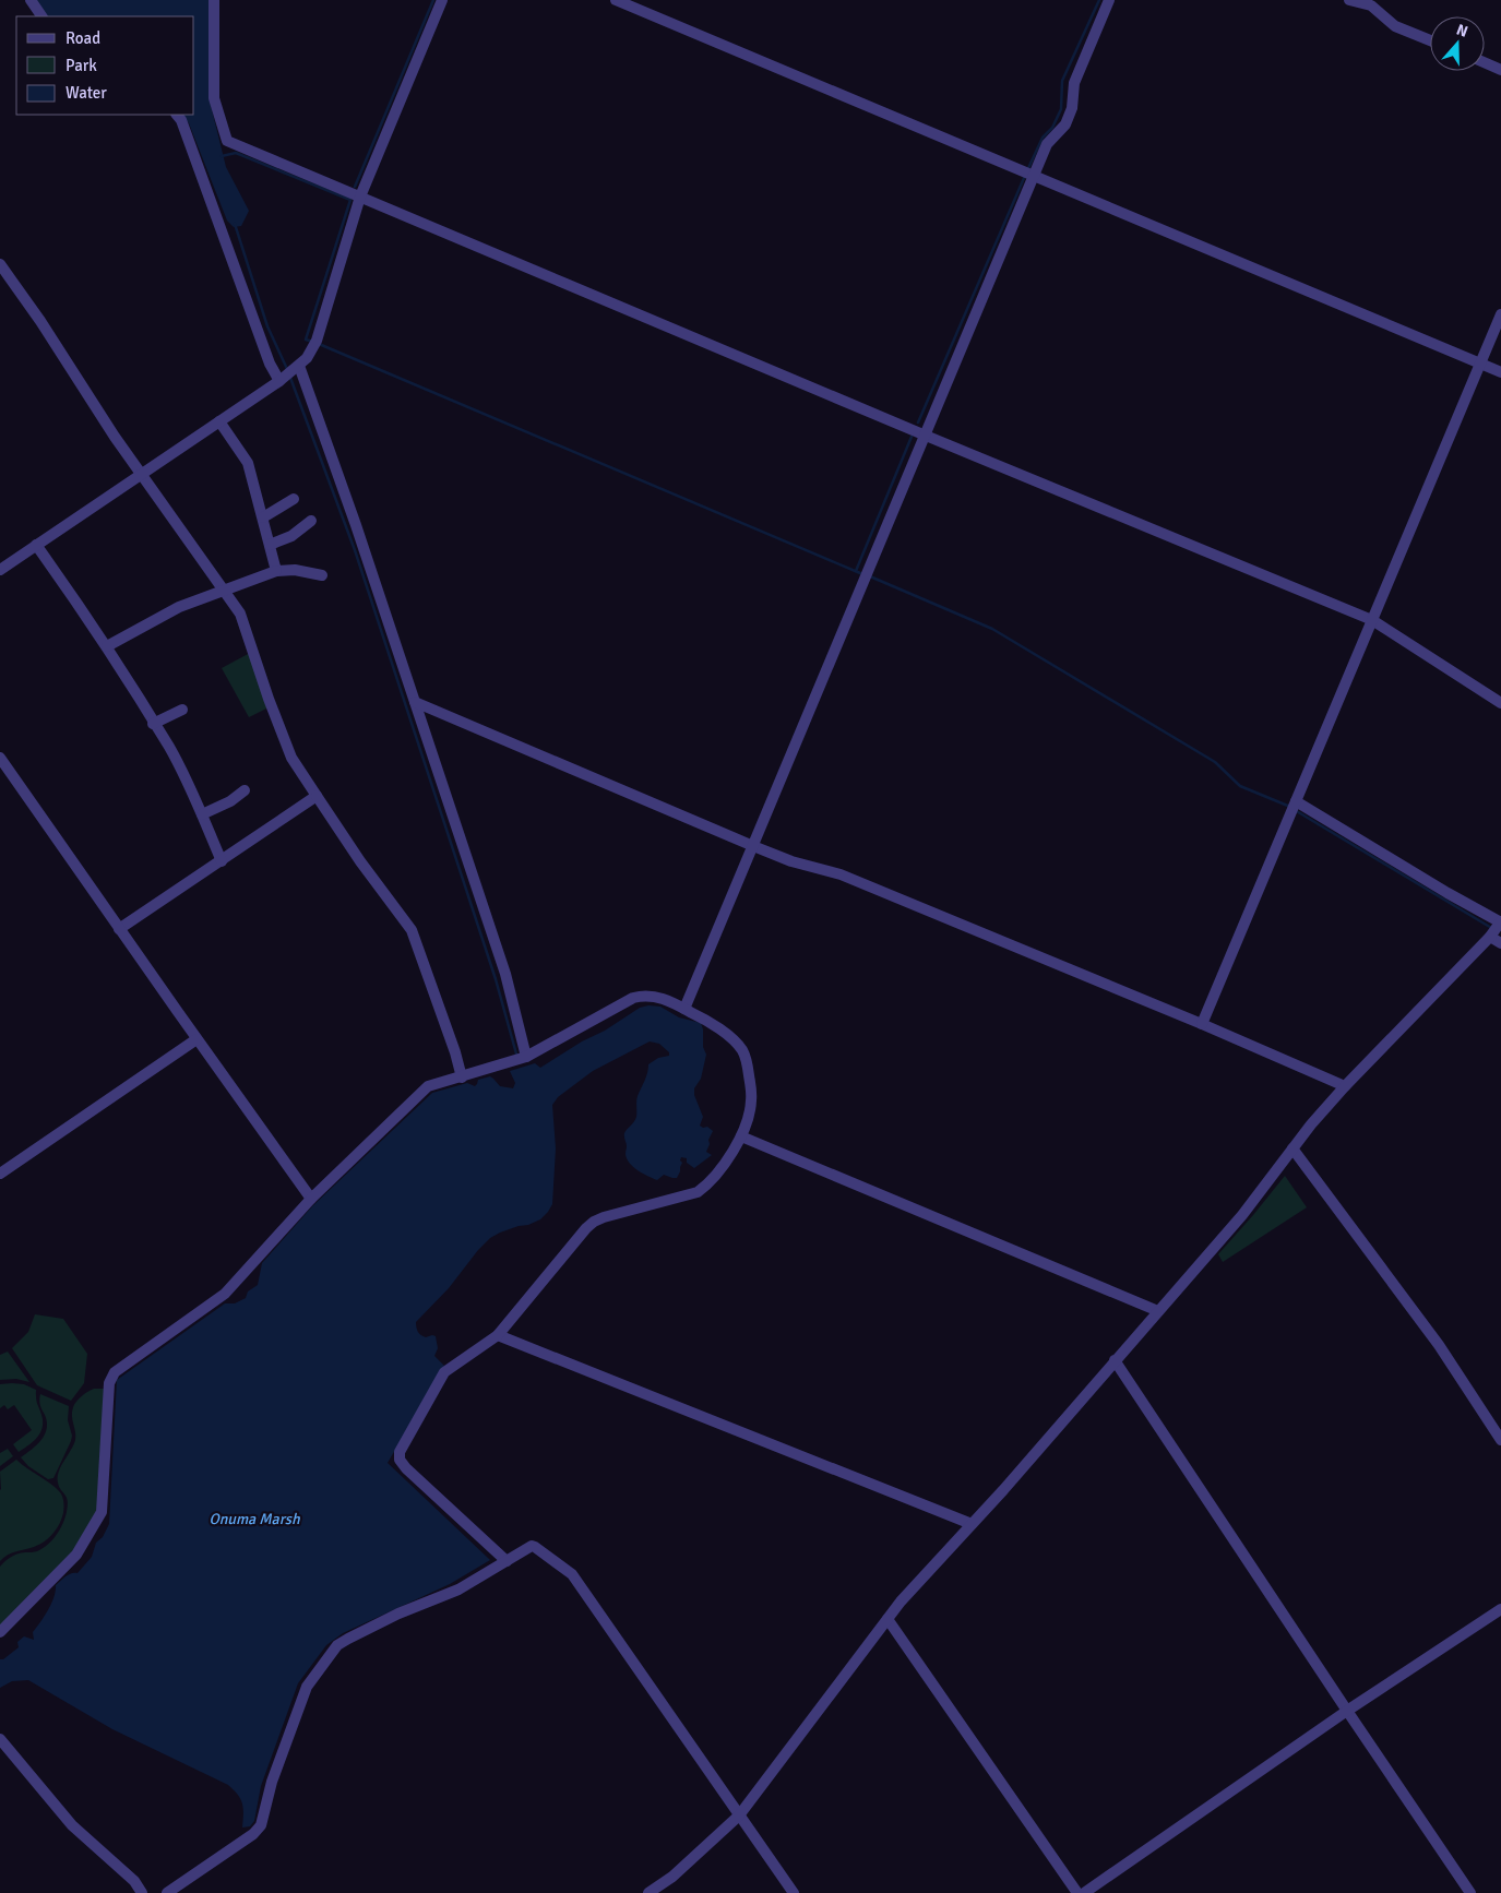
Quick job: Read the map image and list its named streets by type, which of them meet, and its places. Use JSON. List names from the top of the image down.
{
  "water": ["Onuma Marsh"],
  "legend": ["Road", "Park", "Water"],
  "north": "top"
}
